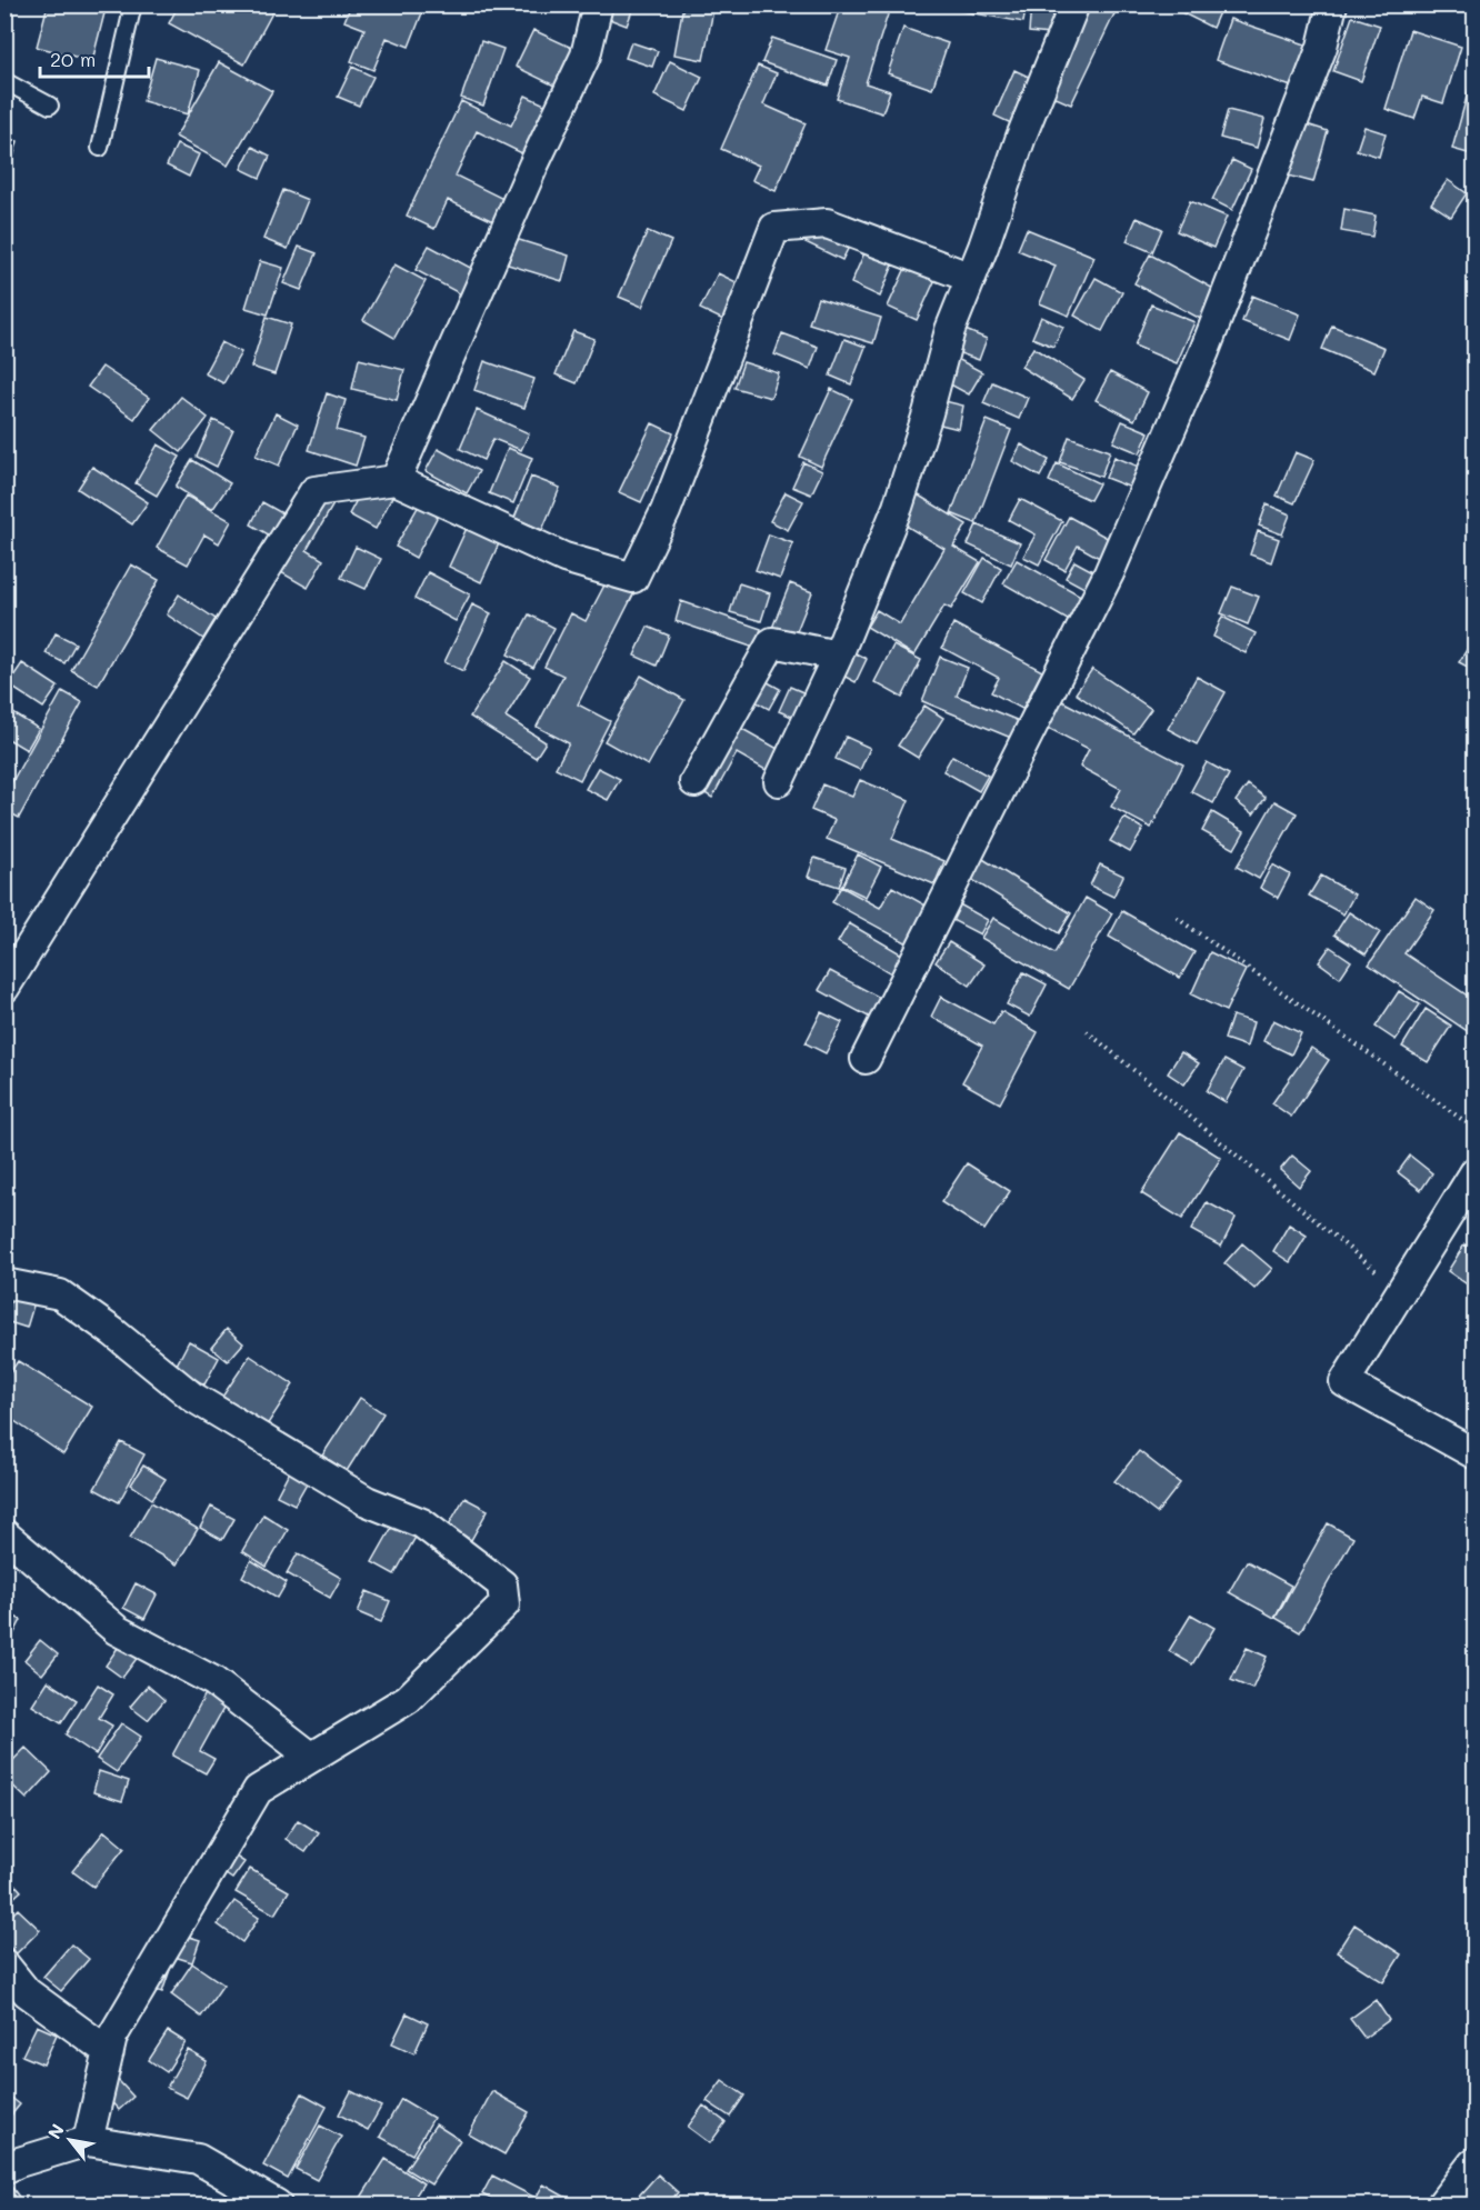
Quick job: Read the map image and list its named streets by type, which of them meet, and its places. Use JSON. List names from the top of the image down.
{
  "scale_bar": "20 m",
  "north": "top left"
}
